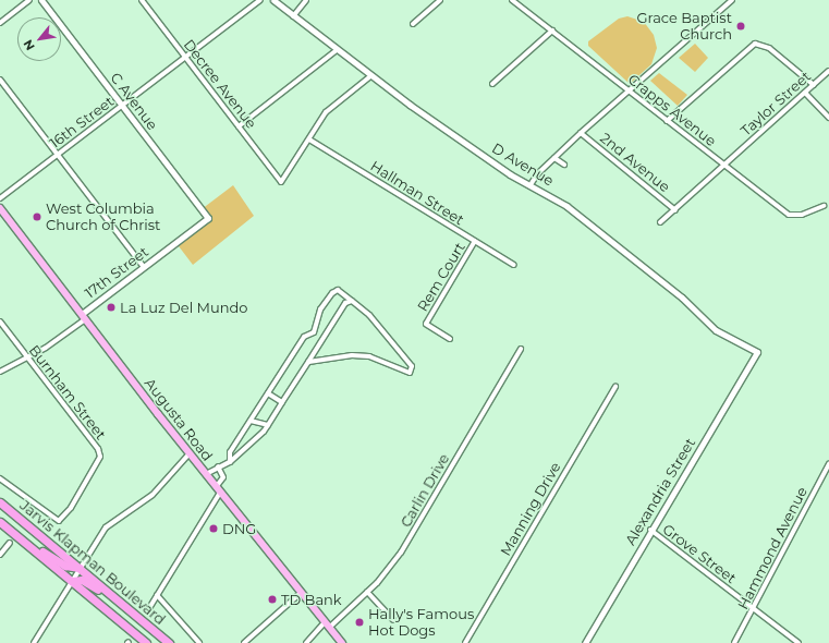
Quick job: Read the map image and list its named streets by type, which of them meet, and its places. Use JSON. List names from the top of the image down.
{
  "streets": {
    "highway": ["Jarvis Klapman Boulevard"],
    "main road": ["Augusta Road"],
    "street": [
      "Decree Avenue",
      "C Avenue",
      "Taylor Street",
      "Crapps Avenue",
      "16th Street",
      "2nd Avenue",
      "D Avenue",
      "Hallman Street",
      "17th Street",
      "Rem Court",
      "Burnham Street",
      "Carlin Drive",
      "Alexandria Street",
      "Manning Drive",
      "Hammond Avenue",
      "Grove Street"
    ]
  },
  "crossings": [
    ["Decree Avenue", "16th Street"],
    ["Decree Avenue", "Hallman Street"],
    ["C Avenue", "16th Street"],
    ["C Avenue", "17th Street"],
    ["Taylor Street", "Crapps Avenue"],
    ["Taylor Street", "2nd Avenue"],
    ["D Avenue", "Alexandria Street"],
    ["Hallman Street", "Rem Court"],
    ["17th Street", "Augusta Road"],
    ["Augusta Road", "Carlin Drive"],
    ["Alexandria Street", "Grove Street"],
    ["Hammond Avenue", "Grove Street"]
  ],
  "places": [
    "Grace Baptist Church",
    "West Columbia Church of Christ",
    "La Luz Del Mundo",
    "DNG",
    "TD Bank",
    "Hally's Famous Hot Dogs"
  ],
  "north": "bottom left"
}
